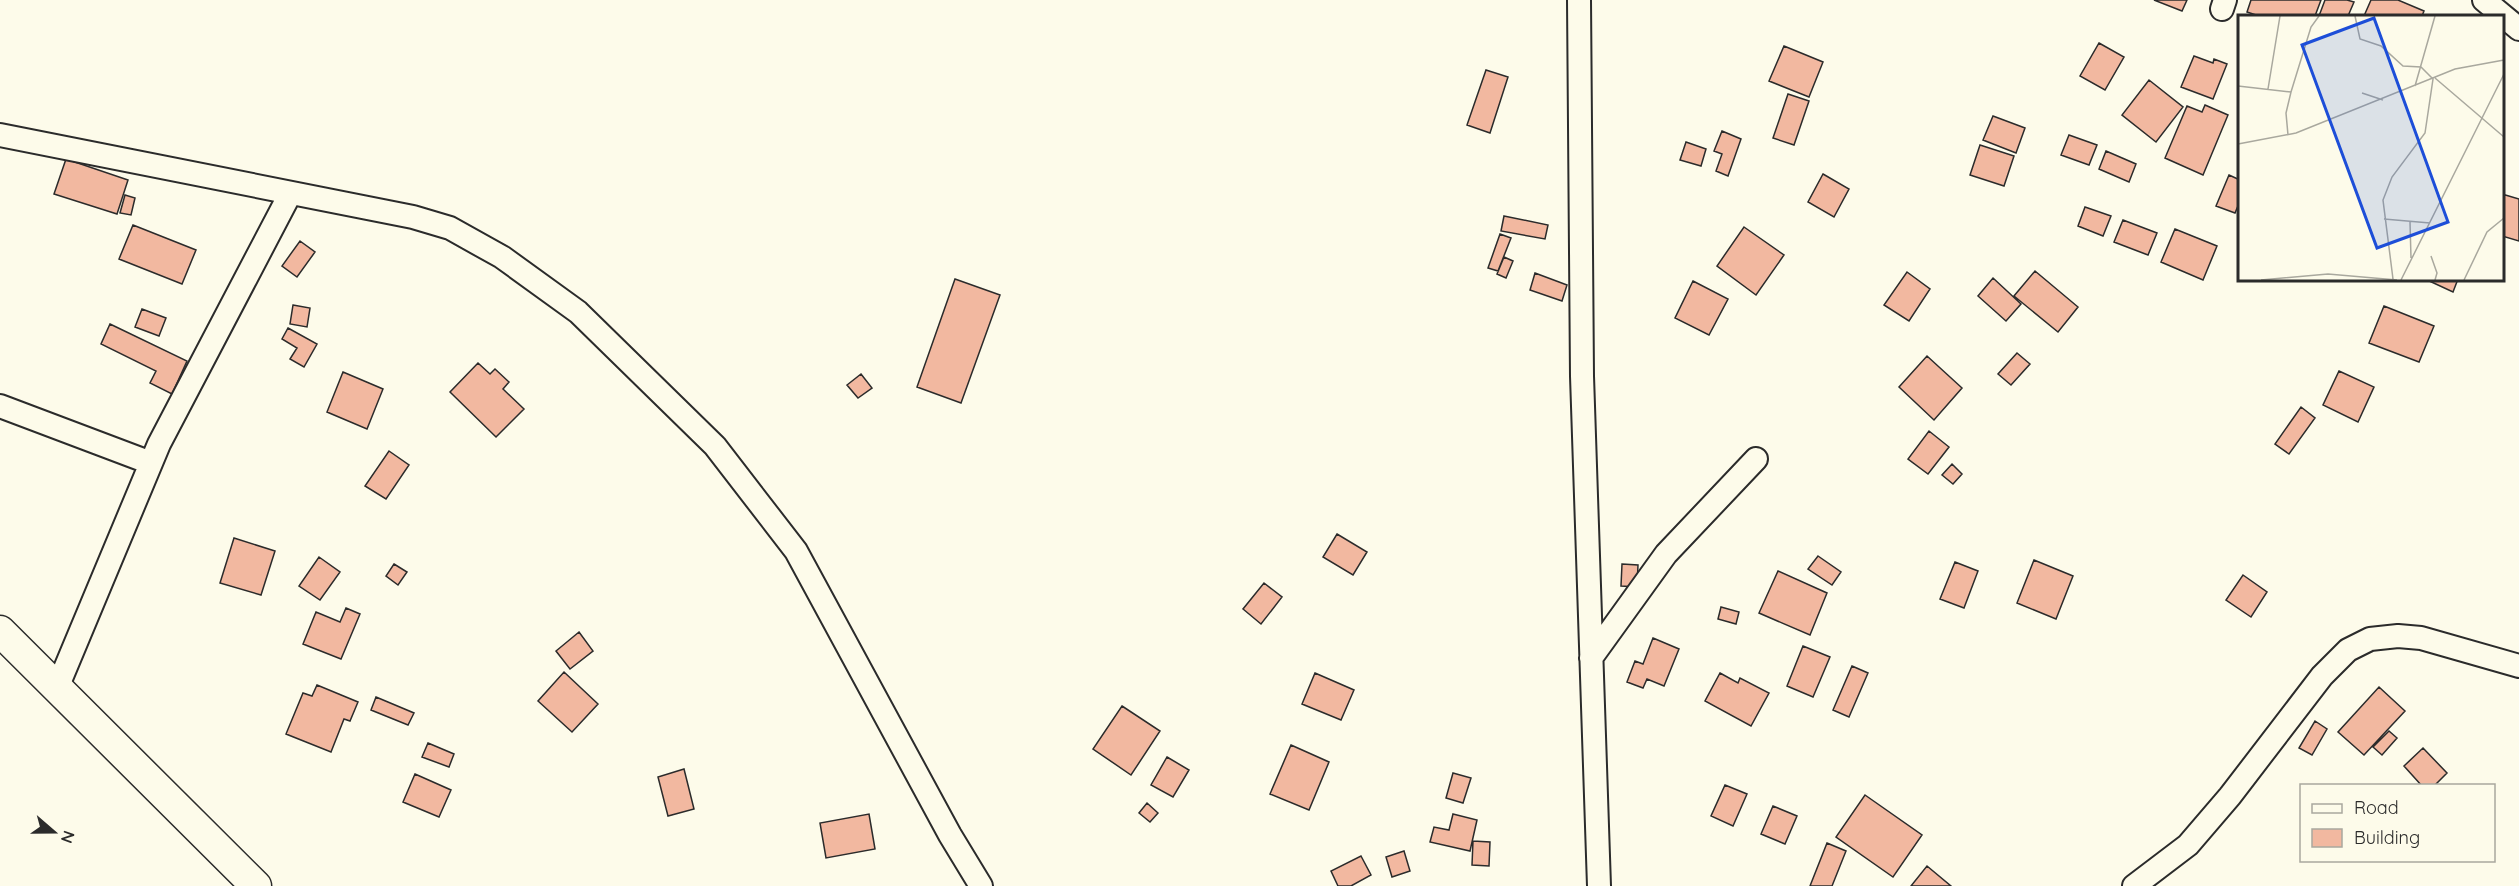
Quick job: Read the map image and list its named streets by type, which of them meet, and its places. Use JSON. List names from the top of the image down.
{
  "legend": ["Road", "Building"],
  "north": "right"
}
